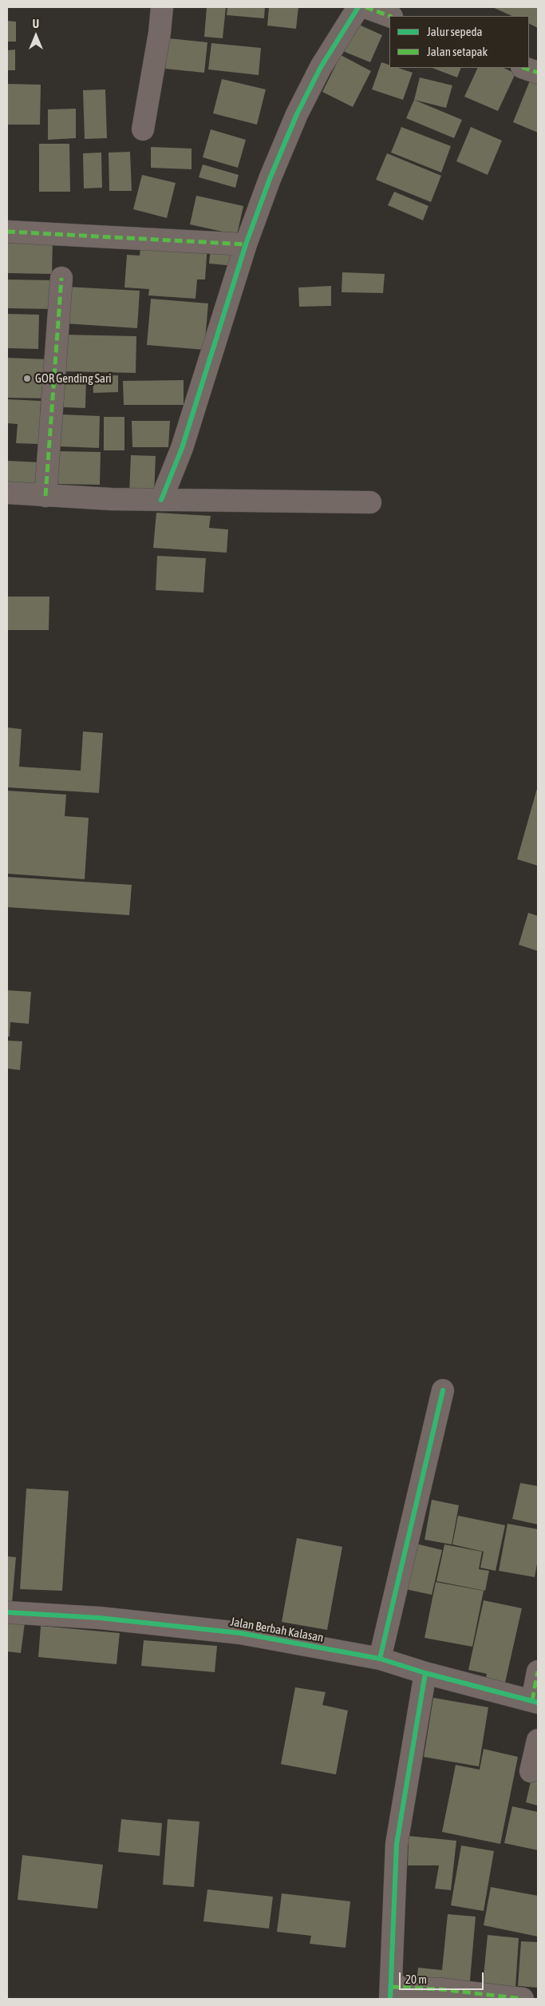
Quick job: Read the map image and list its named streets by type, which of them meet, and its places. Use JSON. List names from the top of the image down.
{
  "streets": {
    "street": ["Jalan Berbah Kalasan"]
  },
  "places": ["GOR Gending Sari"],
  "legend": ["Jalur sepeda", "Jalan setapak"],
  "scale_bar": "20 m",
  "north": "top"
}
